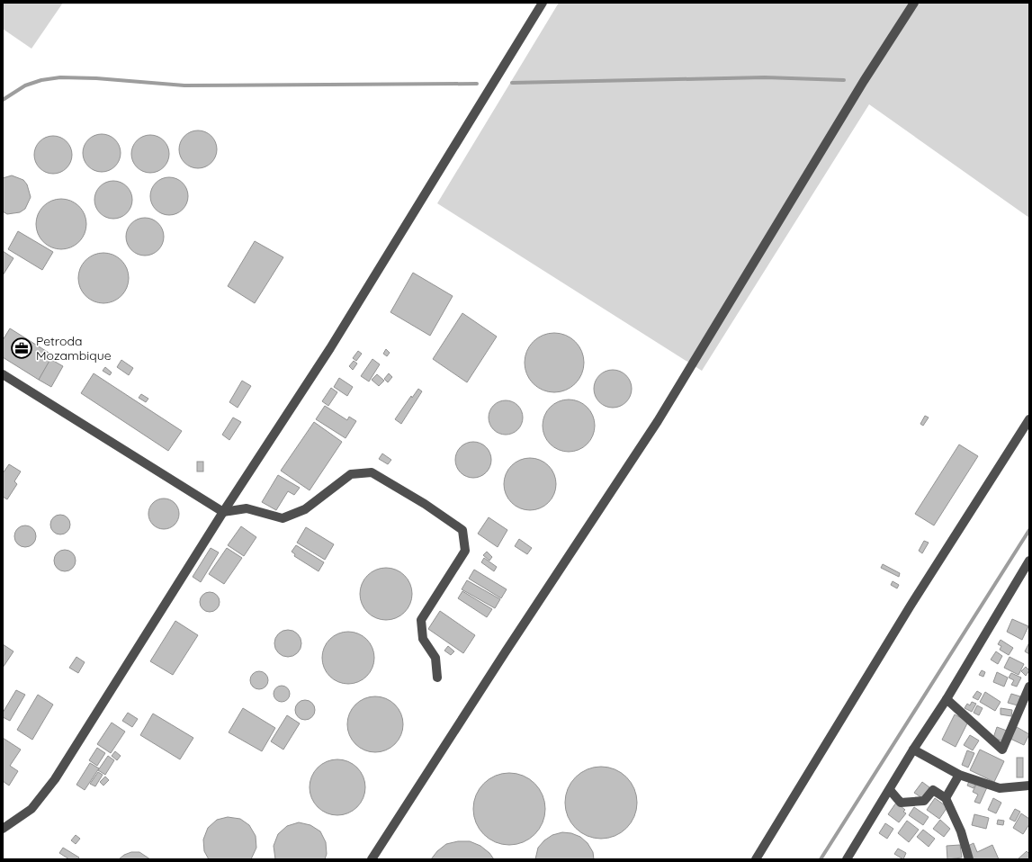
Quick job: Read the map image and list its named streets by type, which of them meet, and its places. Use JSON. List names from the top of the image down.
{
  "places": {
    "office": ["Petroda Mozambique"]
  }
}
